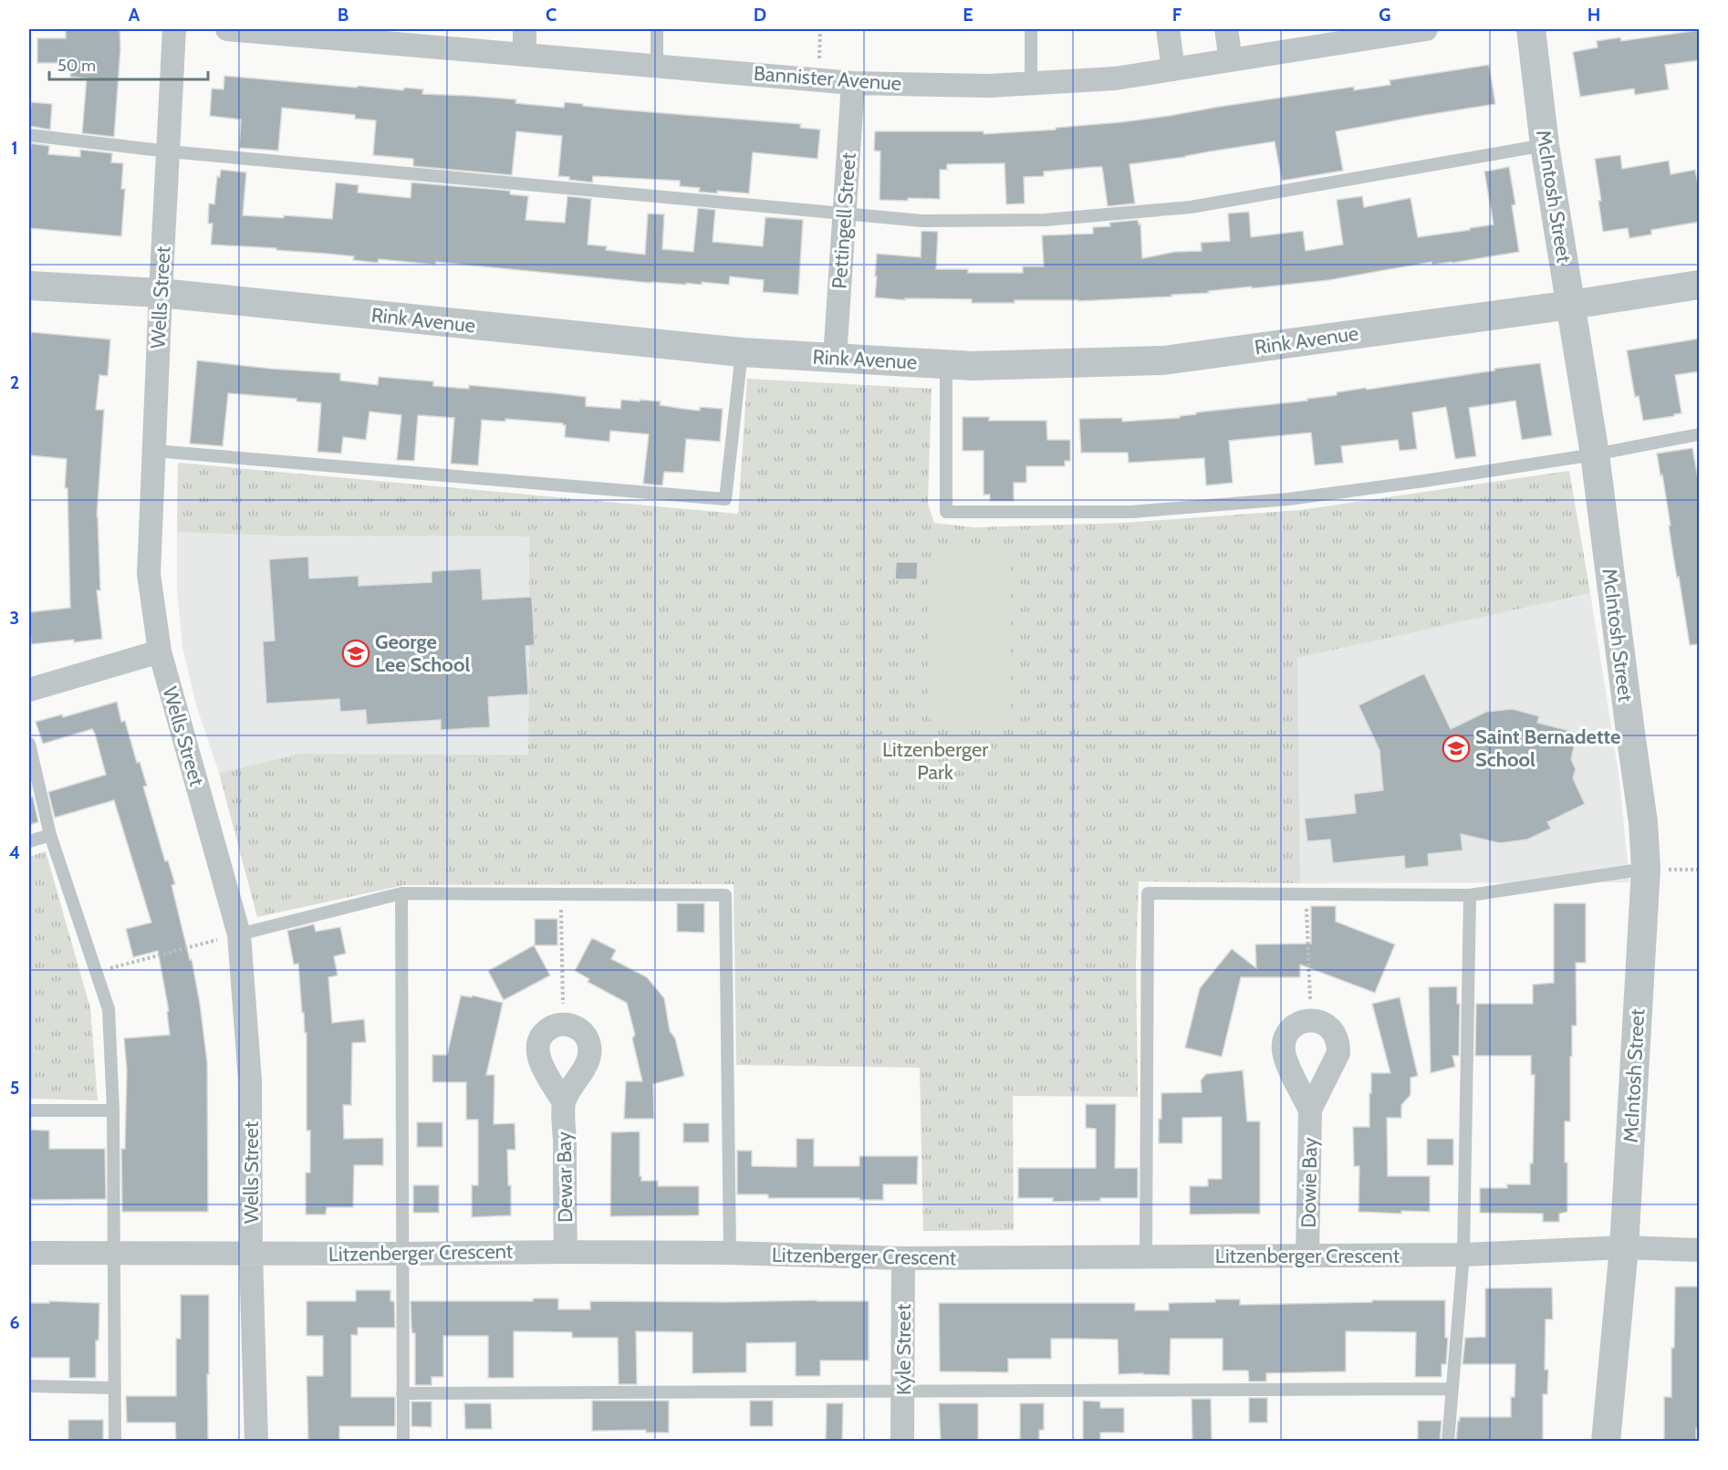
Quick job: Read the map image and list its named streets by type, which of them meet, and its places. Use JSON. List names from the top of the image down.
{
  "streets": {
    "street": [
      "Bannister Avenue",
      "McIntosh Street",
      "Pettingell Street",
      "Wells Street",
      "Rink Avenue",
      "Dewar Bay",
      "Dowie Bay",
      "Litzenberger Crescent",
      "Kyle Street"
    ]
  },
  "crossings": [
    ["Bannister Avenue", "Pettingell Street"],
    ["McIntosh Street", "Rink Avenue"],
    ["McIntosh Street", "Litzenberger Crescent"],
    ["Pettingell Street", "Rink Avenue"],
    ["Wells Street", "Rink Avenue"],
    ["Wells Street", "Litzenberger Crescent"],
    ["Dewar Bay", "Litzenberger Crescent"],
    ["Dowie Bay", "Litzenberger Crescent"],
    ["Litzenberger Crescent", "Kyle Street"]
  ],
  "parks": ["Litzenberger Park"],
  "places": {
    "school or university": ["George Lee School", "Saint Bernadette School"]
  },
  "scale_bar": "50 m",
  "grid": {
    "columns": [
      "A",
      "B",
      "C",
      "D",
      "E",
      "F",
      "G",
      "H"
    ],
    "rows": [
      "1",
      "2",
      "3",
      "4",
      "5",
      "6"
    ]
  }
}
